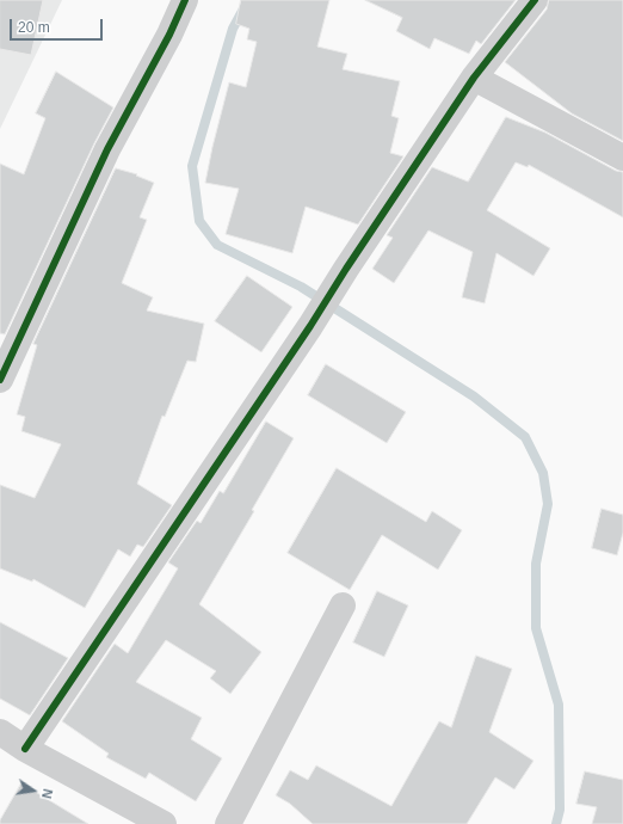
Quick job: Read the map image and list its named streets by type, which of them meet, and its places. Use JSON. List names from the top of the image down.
{
  "scale_bar": "20 m",
  "north": "right"
}
